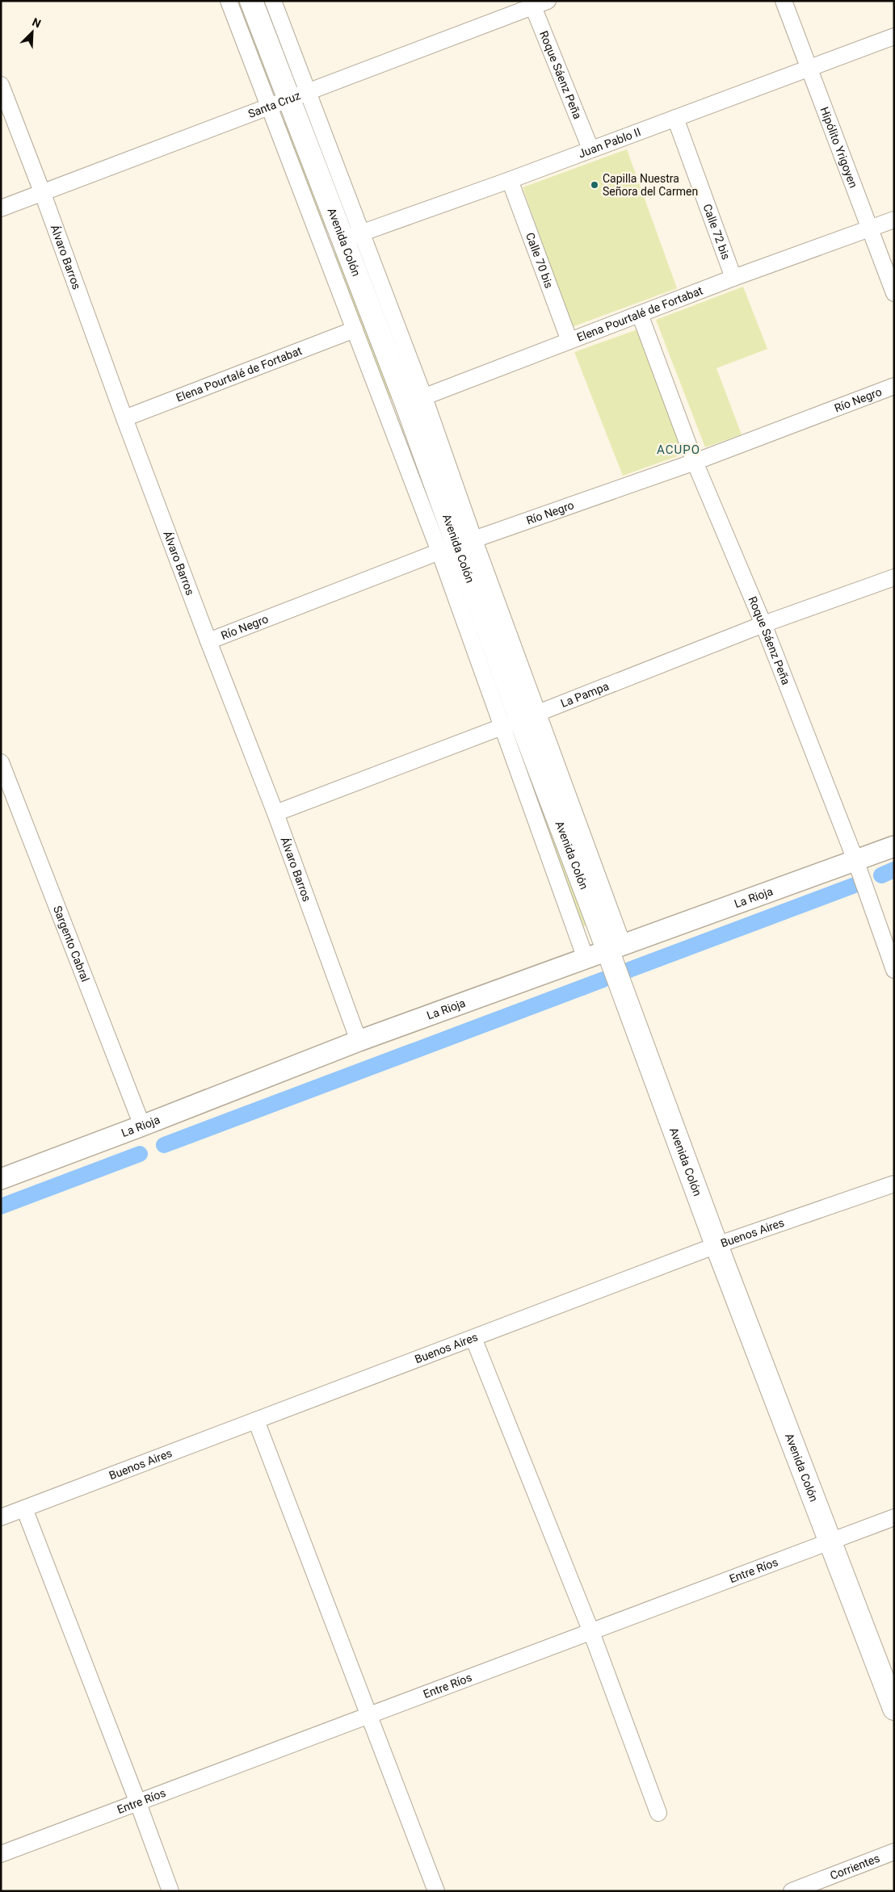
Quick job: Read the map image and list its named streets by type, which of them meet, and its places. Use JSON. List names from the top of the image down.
{
  "streets": {
    "main road": ["Avenida Colón"],
    "street": [
      "Roque Sáenz Peña",
      "Santa Cruz",
      "Juan Pablo II",
      "Hipólito Yrigoyen",
      "Calle 72 bis",
      "Álvaro Barros",
      "Calle 70 bis",
      "Elena Pourtalé de Fortabat",
      "Río Negro",
      "La Pampa",
      "La Rioja",
      "Sargento Cabral",
      "Buenos Aires",
      "Entre Ríos",
      "Corrientes"
    ]
  },
  "crossings": [
    ["Roque Sáenz Peña", "Santa Cruz"],
    ["Roque Sáenz Peña", "Juan Pablo II"],
    ["Roque Sáenz Peña", "Elena Pourtalé de Fortabat"],
    ["Roque Sáenz Peña", "Río Negro"],
    ["Roque Sáenz Peña", "La Pampa"],
    ["Roque Sáenz Peña", "La Rioja"],
    ["Santa Cruz", "Avenida Colón"],
    ["Santa Cruz", "Álvaro Barros"],
    ["Juan Pablo II", "Hipólito Yrigoyen"],
    ["Juan Pablo II", "Calle 72 bis"],
    ["Juan Pablo II", "Avenida Colón"],
    ["Juan Pablo II", "Calle 70 bis"],
    ["Hipólito Yrigoyen", "Elena Pourtalé de Fortabat"],
    ["Calle 72 bis", "Elena Pourtalé de Fortabat"],
    ["Avenida Colón", "Elena Pourtalé de Fortabat"],
    ["Avenida Colón", "Río Negro"],
    ["Avenida Colón", "La Pampa"],
    ["Avenida Colón", "La Rioja"],
    ["Avenida Colón", "Buenos Aires"],
    ["Avenida Colón", "Entre Ríos"],
    ["Álvaro Barros", "Elena Pourtalé de Fortabat"],
    ["Álvaro Barros", "Río Negro"],
    ["Álvaro Barros", "La Pampa"],
    ["Álvaro Barros", "La Rioja"],
    ["Calle 70 bis", "Elena Pourtalé de Fortabat"],
    ["La Rioja", "Sargento Cabral"]
  ],
  "districts": ["ACUPO"],
  "places": ["Capilla Nuestra Señora del Carmen"],
  "north": "top right"
}
